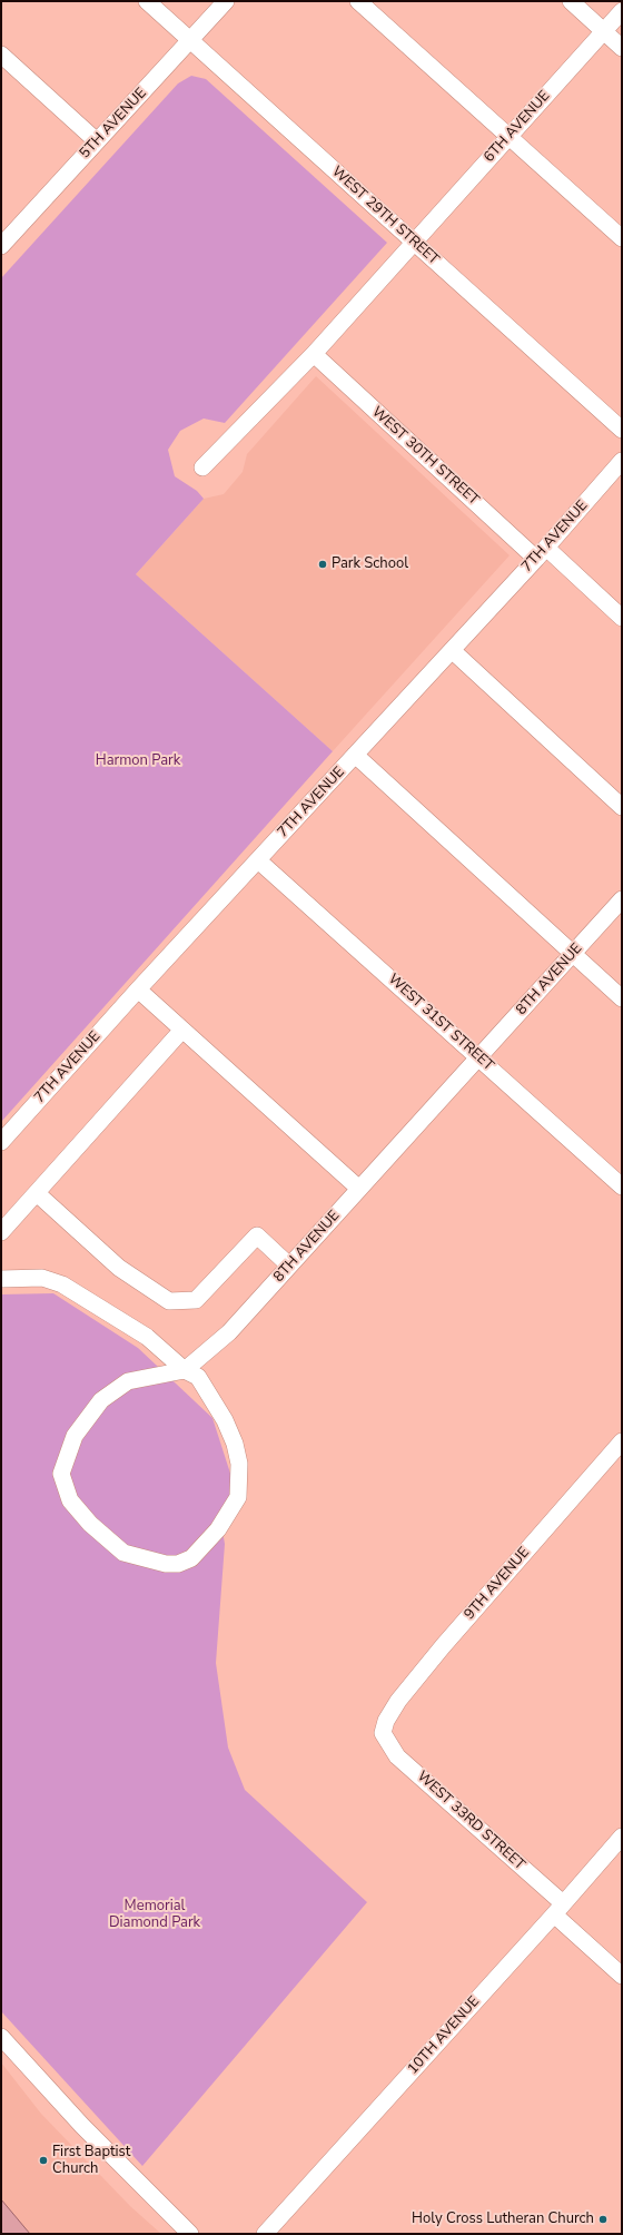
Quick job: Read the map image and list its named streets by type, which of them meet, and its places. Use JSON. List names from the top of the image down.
{
  "streets": {
    "street": [
      "5TH AVENUE",
      "6TH AVENUE",
      "WEST 29TH STREET",
      "WEST 30TH STREET",
      "7TH AVENUE",
      "8TH AVENUE",
      "WEST 31ST STREET",
      "9TH AVENUE",
      "WEST 33RD STREET",
      "10TH AVENUE"
    ]
  },
  "crossings": [
    ["5TH AVENUE", "WEST 29TH STREET"],
    ["6TH AVENUE", "WEST 29TH STREET"],
    ["6TH AVENUE", "WEST 30TH STREET"],
    ["WEST 30TH STREET", "7TH AVENUE"],
    ["7TH AVENUE", "WEST 31ST STREET"],
    ["8TH AVENUE", "WEST 31ST STREET"],
    ["9TH AVENUE", "WEST 33RD STREET"],
    ["WEST 33RD STREET", "10TH AVENUE"]
  ],
  "parks": ["Harmon Park", "Memorial Diamond Park"],
  "places": ["Park School", "First Baptist Church", "Holy Cross Lutheran Church"]
}
